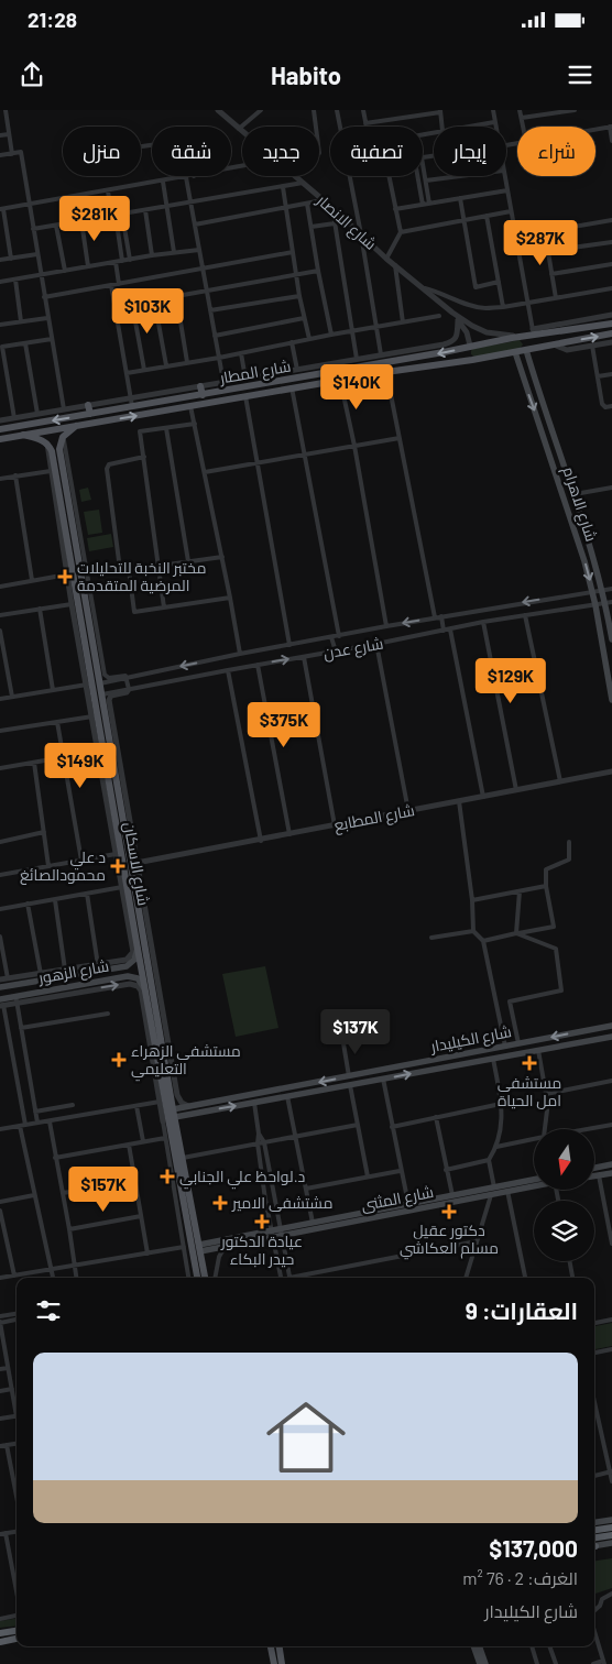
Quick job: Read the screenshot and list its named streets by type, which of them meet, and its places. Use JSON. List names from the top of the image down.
{
  "streets": {
    "main road": [
      "شارع المطار",
      "شارع الاهرام",
      "شارع الاسكان",
      "شارع الزهور",
      "شارع الكيليدار",
      "شارع المثنى"
    ],
    "street": ["شارع الانصار", "شارع عدن", "شارع المطابع"]
  },
  "crossings": [
    ["شارع الانصار", "شارع المطار"],
    ["شارع المطار", "شارع الاهرام"],
    ["شارع المطار", "شارع الاسكان"],
    ["شارع الاهرام", "شارع عدن"],
    ["شارع عدن", "شارع الاسكان"],
    ["شارع الاسكان", "شارع الزهور"],
    ["شارع الاسكان", "شارع الكيليدار"],
    ["شارع الاسكان", "شارع المثنى"]
  ],
  "places": {
    "health": [
      "مختبر النخبة للتحليلات المرضية المتقدمة",
      "د علي محمودالصائغ",
      "مستشفى الزهراء التعليمي",
      "مستشفى امل الحياة",
      "د.لواحظ علي الجنابي",
      "مشتشفى الامير",
      "دكتور عقيل مسلم العكاشي",
      "عيادة الدكتور حيدر البكاء"
    ]
  },
  "north": "bottom",
  "page": {
    "status": "21:28",
    "header": "Habito",
    "chip": [
      "شراء",
      "إيجار",
      "تصفية",
      "جديد",
      "شقة",
      "منزل"
    ],
    "price": [
      "$281K",
      "$287K",
      "$103K",
      "$140K",
      "$129K",
      "$375K",
      "$149K",
      "$137K",
      "$157K"
    ],
    "heading": "العقارات: 9",
    "list": [
      {
        "name": "$137,000",
        "note": "الغرف: 2 · 76 m² · شارع الكيليدار"
      }
    ]
  }
}
